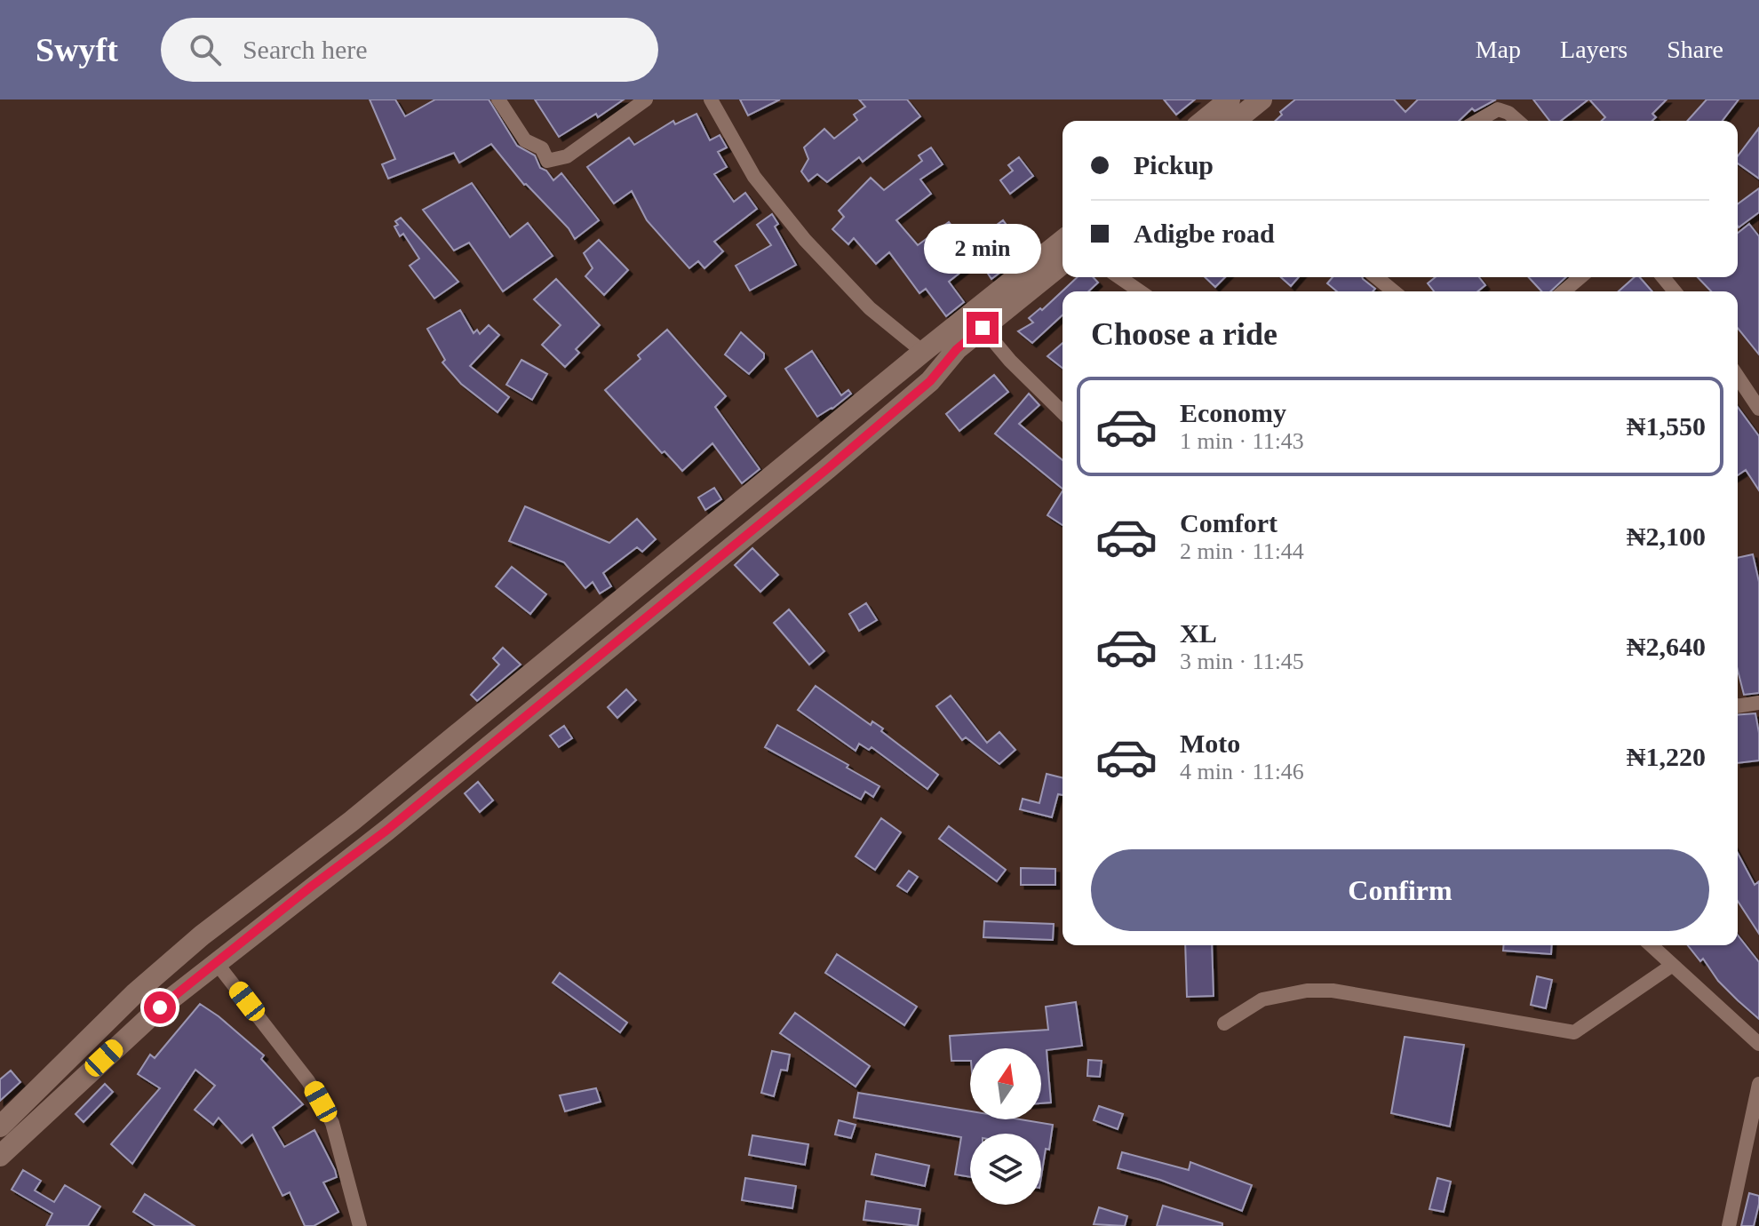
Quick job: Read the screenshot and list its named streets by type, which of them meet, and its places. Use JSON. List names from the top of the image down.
{
  "north": "top",
  "page": {
    "header": "Swyft",
    "search": "Search here",
    "nav": ["Map", "Layers", "Share"],
    "banner": ["Pickup", "Adigbe road"],
    "bubble": "2 min",
    "heading": "Choose a ride",
    "list": [
      {
        "name": "Economy",
        "note": "1 min · 11:43",
        "value": "₦1,550"
      },
      {
        "name": "Comfort",
        "note": "2 min · 11:44",
        "value": "₦2,100"
      },
      {
        "name": "XL",
        "note": "3 min · 11:45",
        "value": "₦2,640"
      },
      {
        "name": "Moto",
        "note": "4 min · 11:46",
        "value": "₦1,220"
      }
    ],
    "buttons": "Confirm"
  }
}
